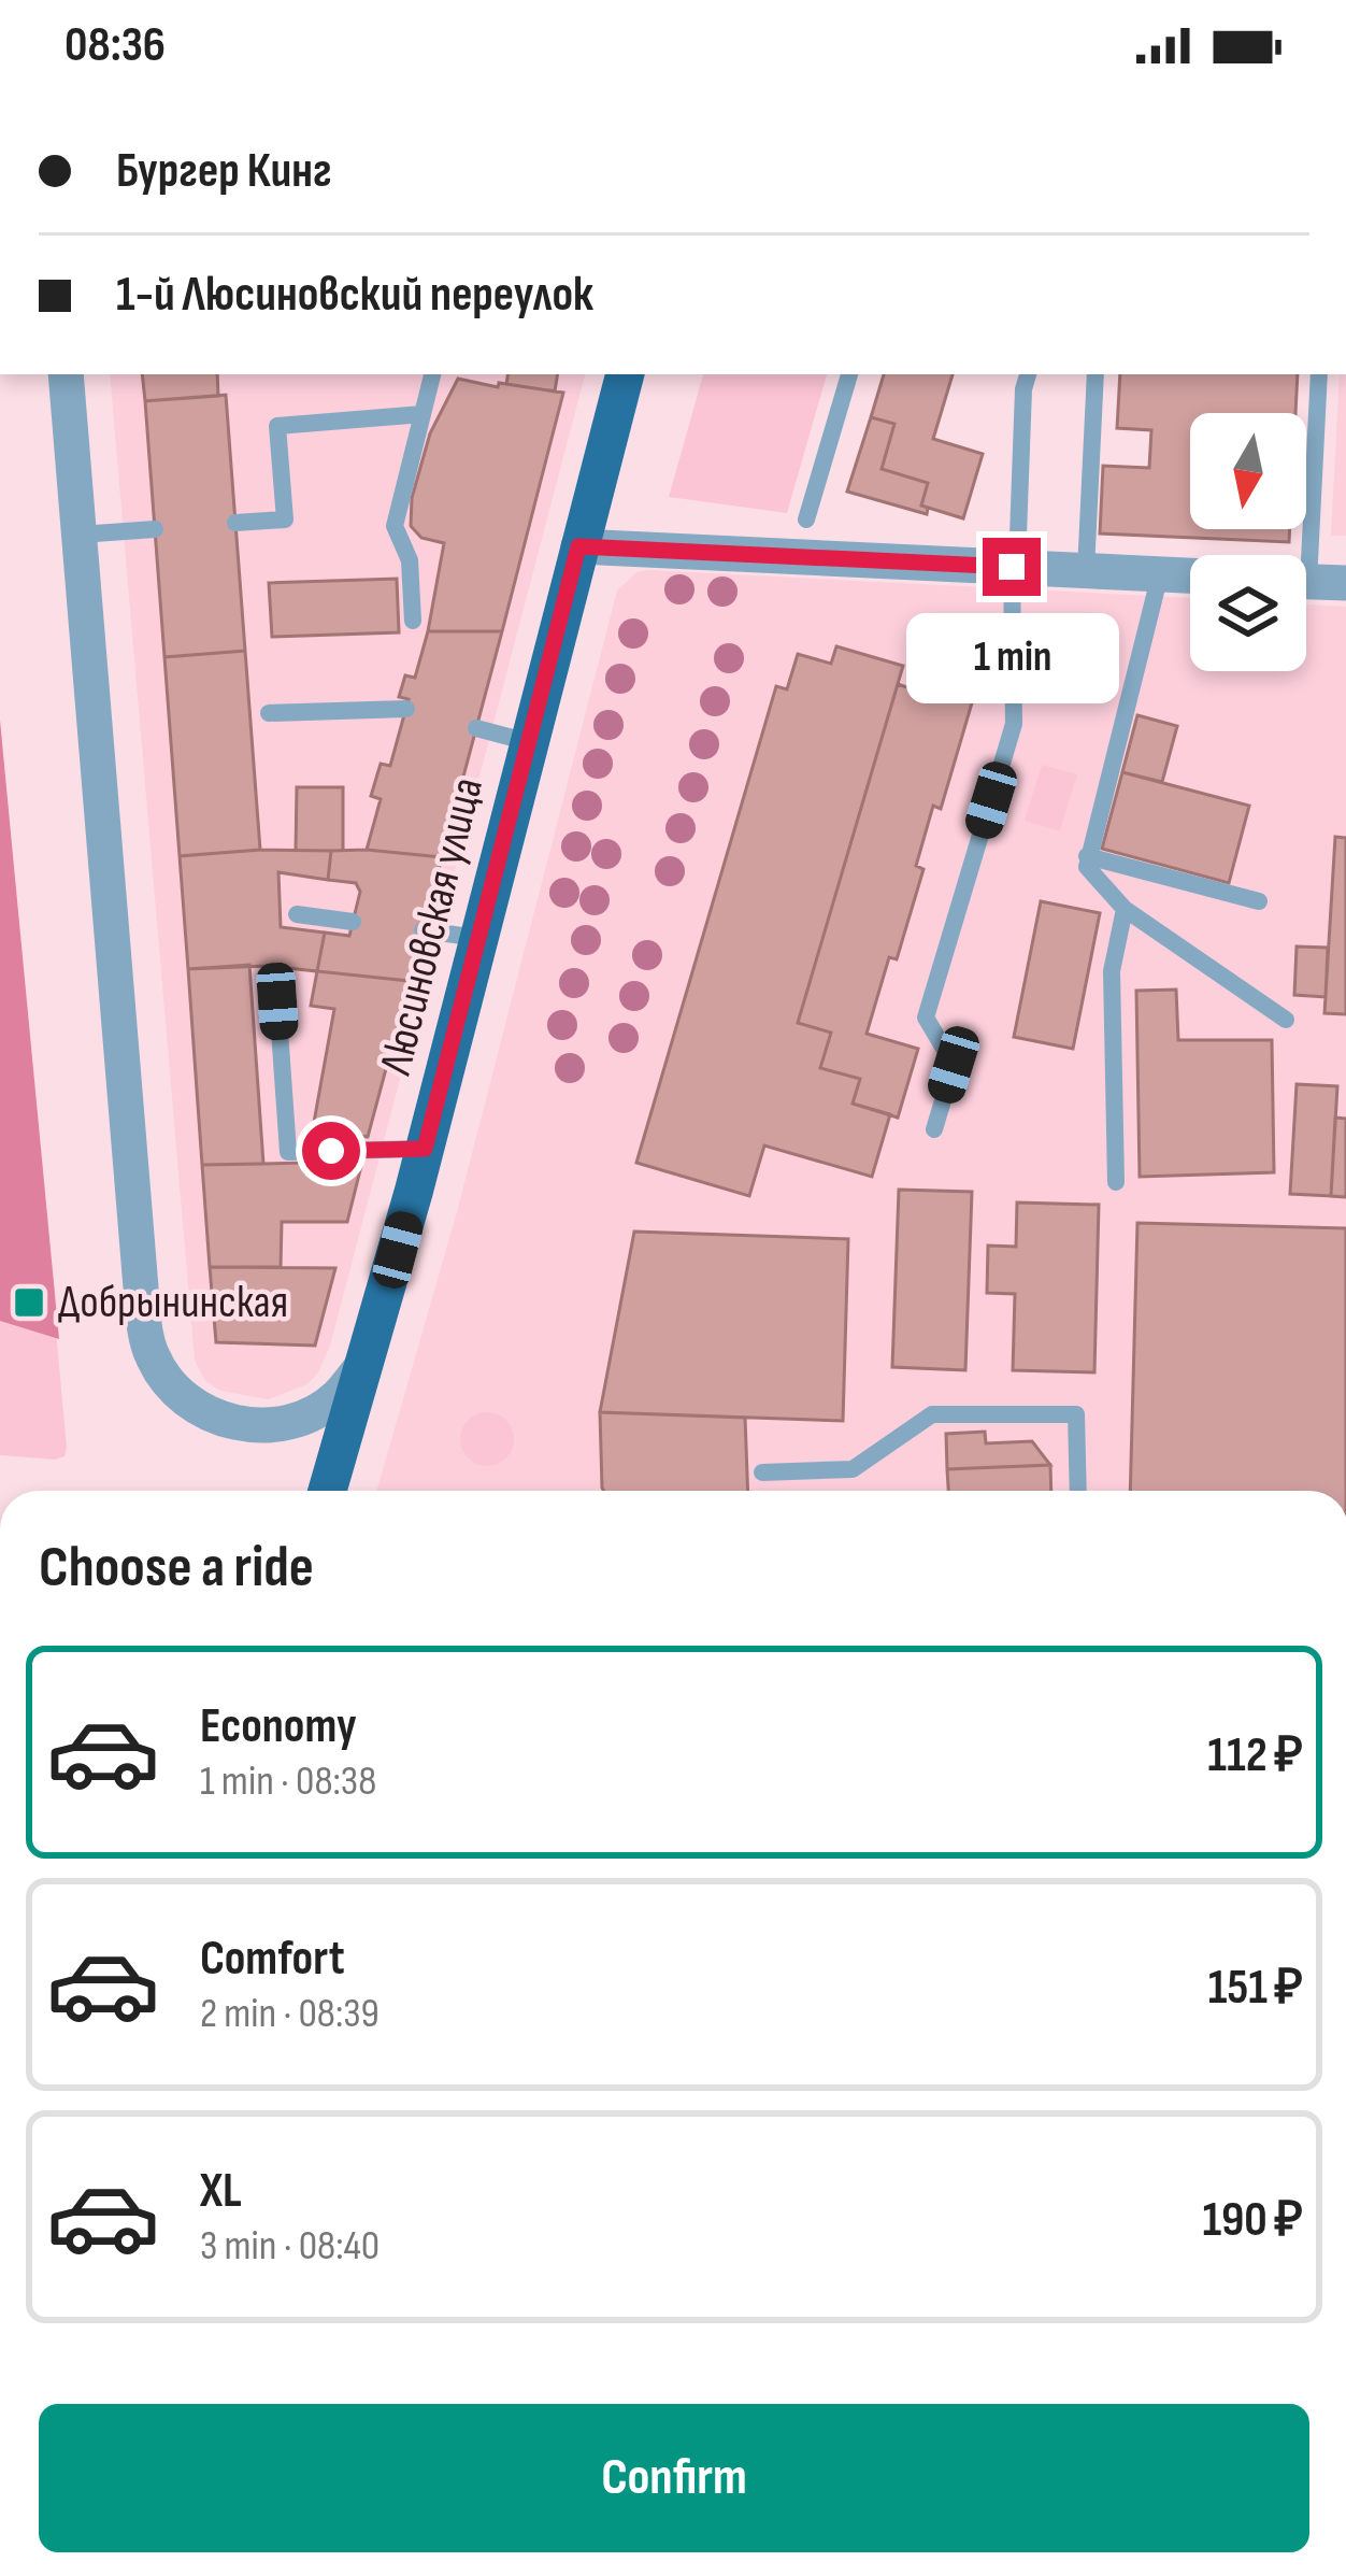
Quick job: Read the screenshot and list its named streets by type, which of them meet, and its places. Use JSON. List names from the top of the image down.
{
  "streets": {
    "main road": ["Люсиновская улица"]
  },
  "places": {
    "transit": ["Добрынинская"]
  },
  "north": "bottom",
  "page": {
    "status": "08:36",
    "banner": ["Бургер Кинг", "1-й Люсиновский переулок"],
    "bubble": "1 min",
    "heading": "Choose a ride",
    "list": [
      {
        "name": "Economy",
        "note": "1 min · 08:38",
        "value": "112 ₽"
      },
      {
        "name": "Comfort",
        "note": "2 min · 08:39",
        "value": "151 ₽"
      },
      {
        "name": "XL",
        "note": "3 min · 08:40",
        "value": "190 ₽"
      }
    ],
    "buttons": "Confirm"
  }
}
